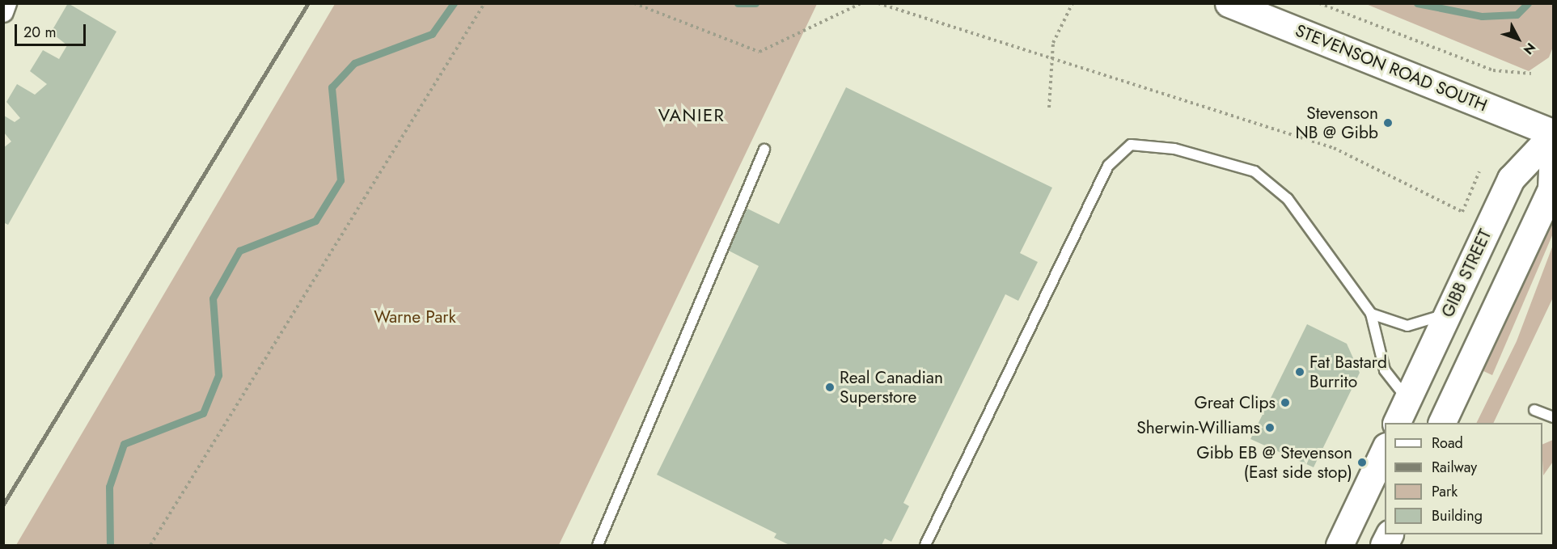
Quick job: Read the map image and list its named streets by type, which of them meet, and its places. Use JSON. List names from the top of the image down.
{
  "streets": {
    "main road": ["STEVENSON ROAD SOUTH", "GIBB STREET"]
  },
  "crossings": [
    ["STEVENSON ROAD SOUTH", "GIBB STREET"]
  ],
  "districts": ["VANIER"],
  "parks": ["Warne Park"],
  "places": [
    "Stevenson NB @ Gibb",
    "Fat Bastard Burrito",
    "Real Canadian Superstore",
    "Great Clips",
    "Sherwin-Williams",
    "Gibb EB @ Stevenson (East side stop)"
  ],
  "legend": [
    "Road",
    "Railway",
    "Park",
    "Building"
  ],
  "scale_bar": "20 m",
  "north": "bottom right"
}
